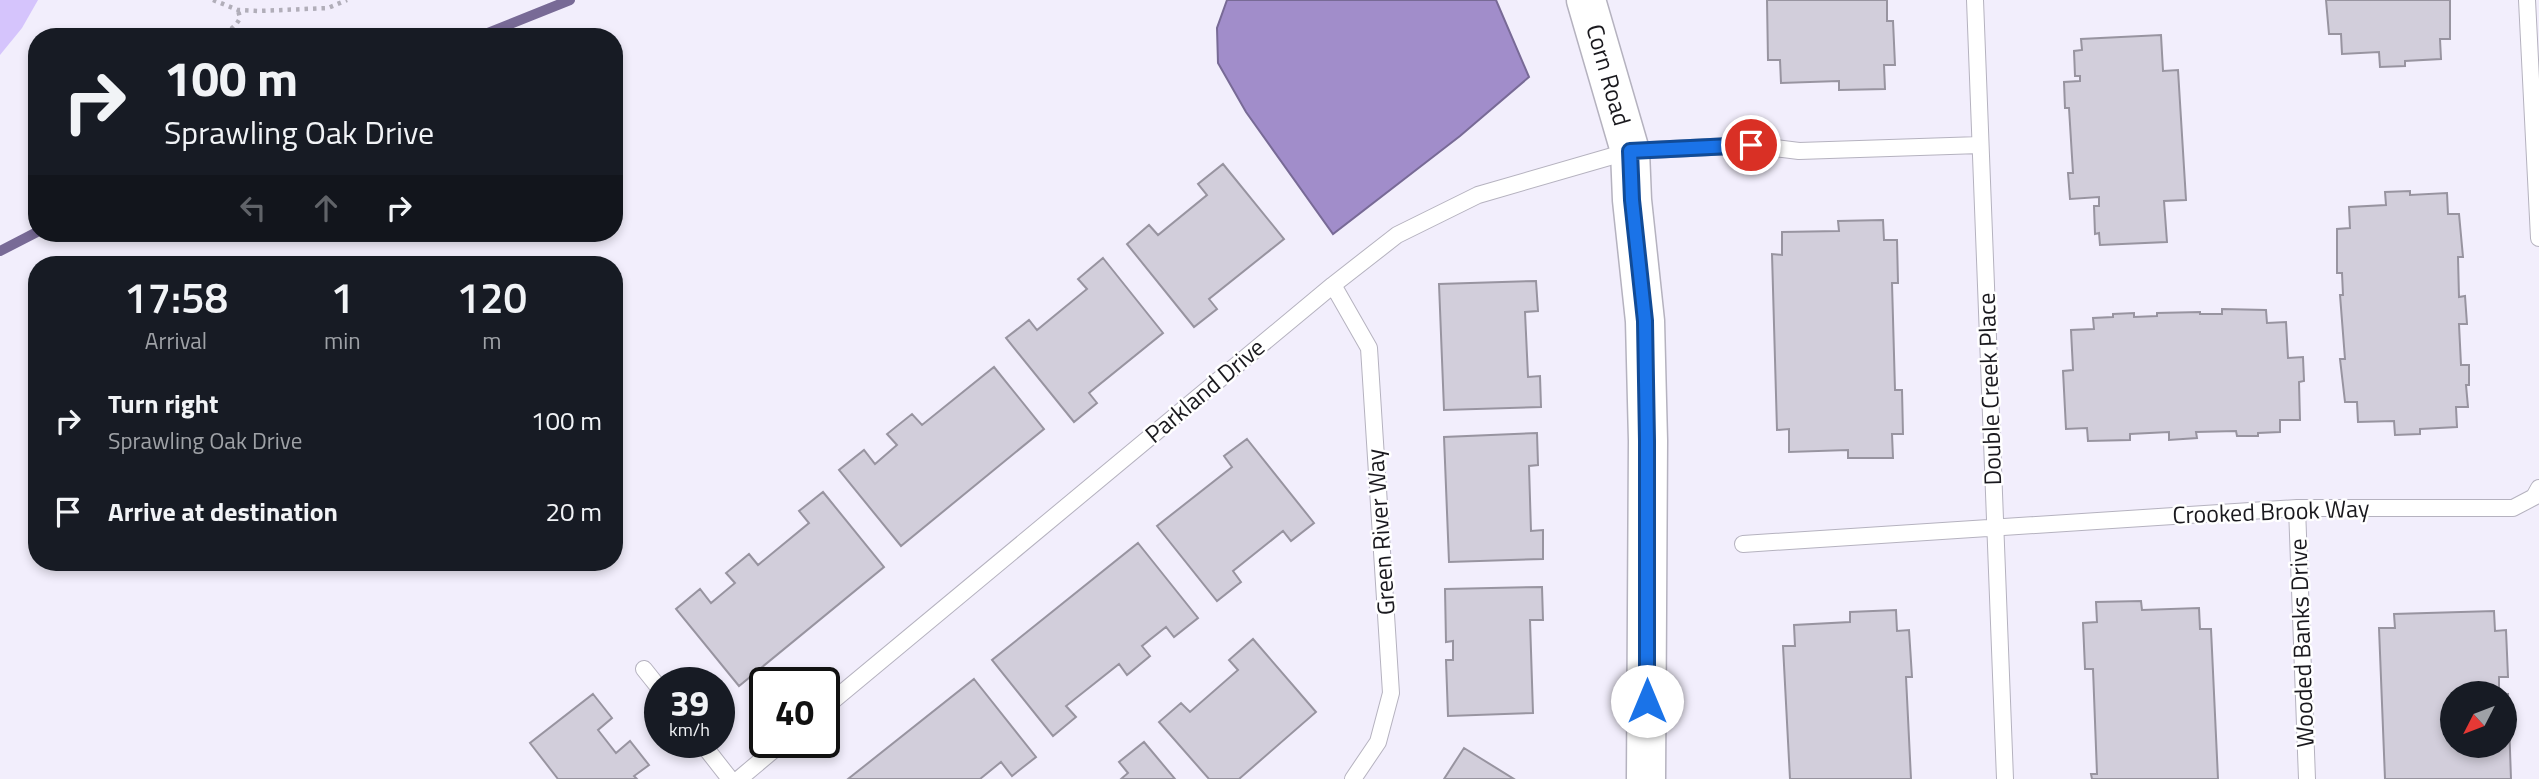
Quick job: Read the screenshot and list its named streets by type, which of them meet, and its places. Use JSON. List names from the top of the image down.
{
  "streets": {
    "street": ["Corn Road"],
    "lane": [
      "Double Creek Place",
      "Parkland Drive",
      "Crooked Brook Way",
      "Green River Way",
      "Wooded Banks Drive"
    ]
  },
  "crossings": [
    ["Corn Road", "Parkland Drive"],
    ["Double Creek Place", "Parkland Drive"],
    ["Double Creek Place", "Crooked Brook Way"],
    ["Parkland Drive", "Green River Way"],
    ["Crooked Brook Way", "Wooded Banks Drive"]
  ],
  "north": "bottom left",
  "page": {
    "turn": ["100 m", "Sprawling Oak Drive"],
    "eta": [
      "17:58",
      "Arrival",
      "1",
      "min",
      "120",
      "m"
    ],
    "list": [
      {
        "name": "Turn right",
        "note": "Sprawling Oak Drive",
        "value": "100 m"
      },
      {
        "name": "Arrive at destination",
        "value": "20 m"
      }
    ],
    "speed": "39 km/h",
    "limit": "40"
  }
}
